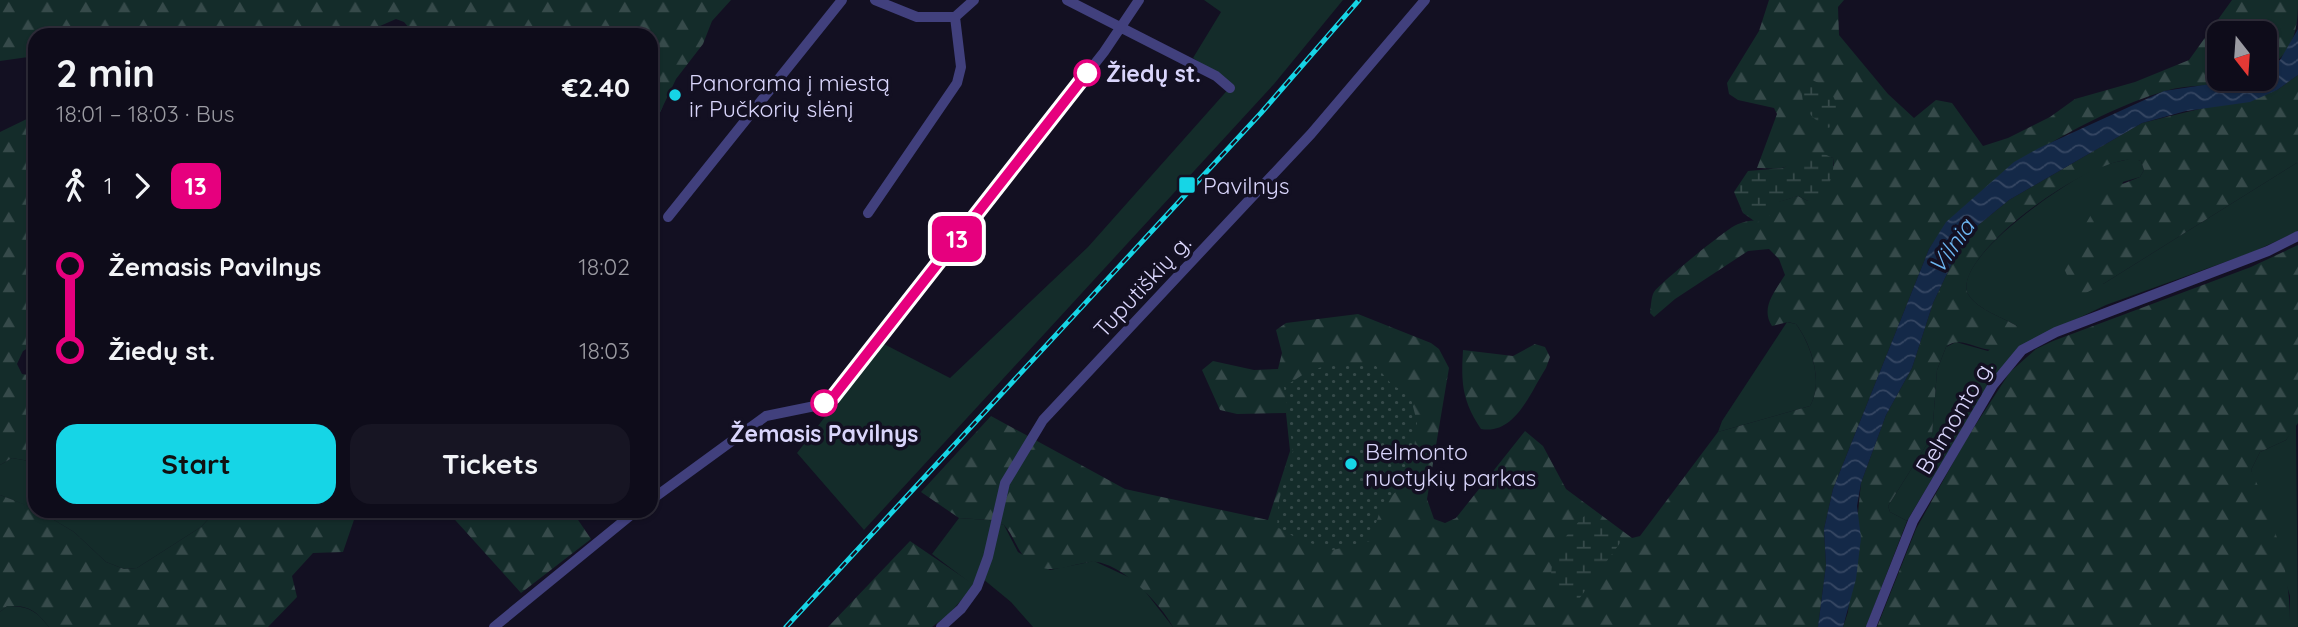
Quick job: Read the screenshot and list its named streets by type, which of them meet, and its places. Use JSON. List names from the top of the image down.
{
  "streets": {
    "street": ["Tuputiškių g.", "Belmonto g."]
  },
  "water": ["Vilnia"],
  "places": {
    "other": [
      "Žiedų st.",
      "Panorama į miestą ir Pučkorių slėnį",
      "Žemasis Pavilnys",
      "Belmonto nuotykių parkas"
    ],
    "transit": ["Pavilnys"]
  },
  "lines": ["bus line 13"],
  "north": "bottom",
  "page": {
    "on_map": "13",
    "heading": ["2 min", "18:01 – 18:03 · Bus", "€2.40"],
    "legs": ["1", "13"],
    "list": [
      {
        "name": "Žemasis Pavilnys",
        "value": "18:02"
      },
      {
        "name": "Žiedų st.",
        "value": "18:03"
      }
    ],
    "buttons": ["Start", "Tickets"]
  }
}
